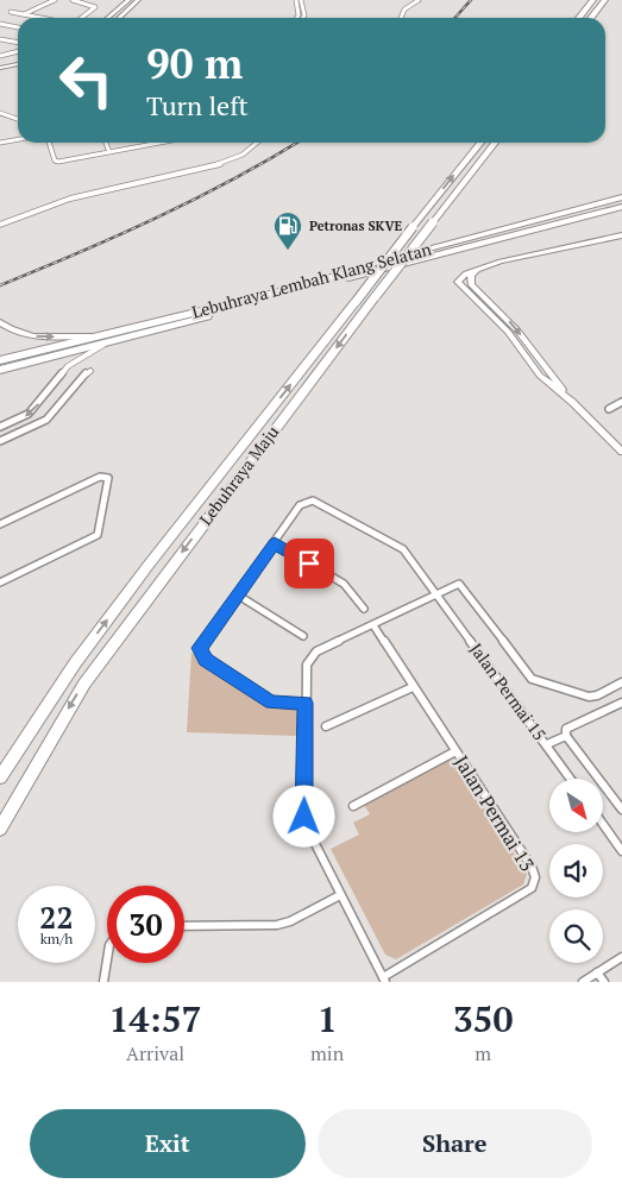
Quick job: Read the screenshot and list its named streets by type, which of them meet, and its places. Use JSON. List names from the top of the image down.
{
  "streets": {
    "highway": ["Lebuhraya Lembah Klang Selatan", "Lebuhraya Maju"],
    "street": ["Jalan Permai 15", "Jalan Permai 13"]
  },
  "places": {
    "fuel station": ["Petronas SKVE"]
  },
  "north": "bottom right",
  "page": {
    "turn": ["90 m", "Turn left"],
    "speed": "22 km/h",
    "limit": "30",
    "eta": [
      "14:57",
      "Arrival",
      "1",
      "min",
      "350",
      "m"
    ],
    "buttons": ["Exit", "Share"]
  }
}
